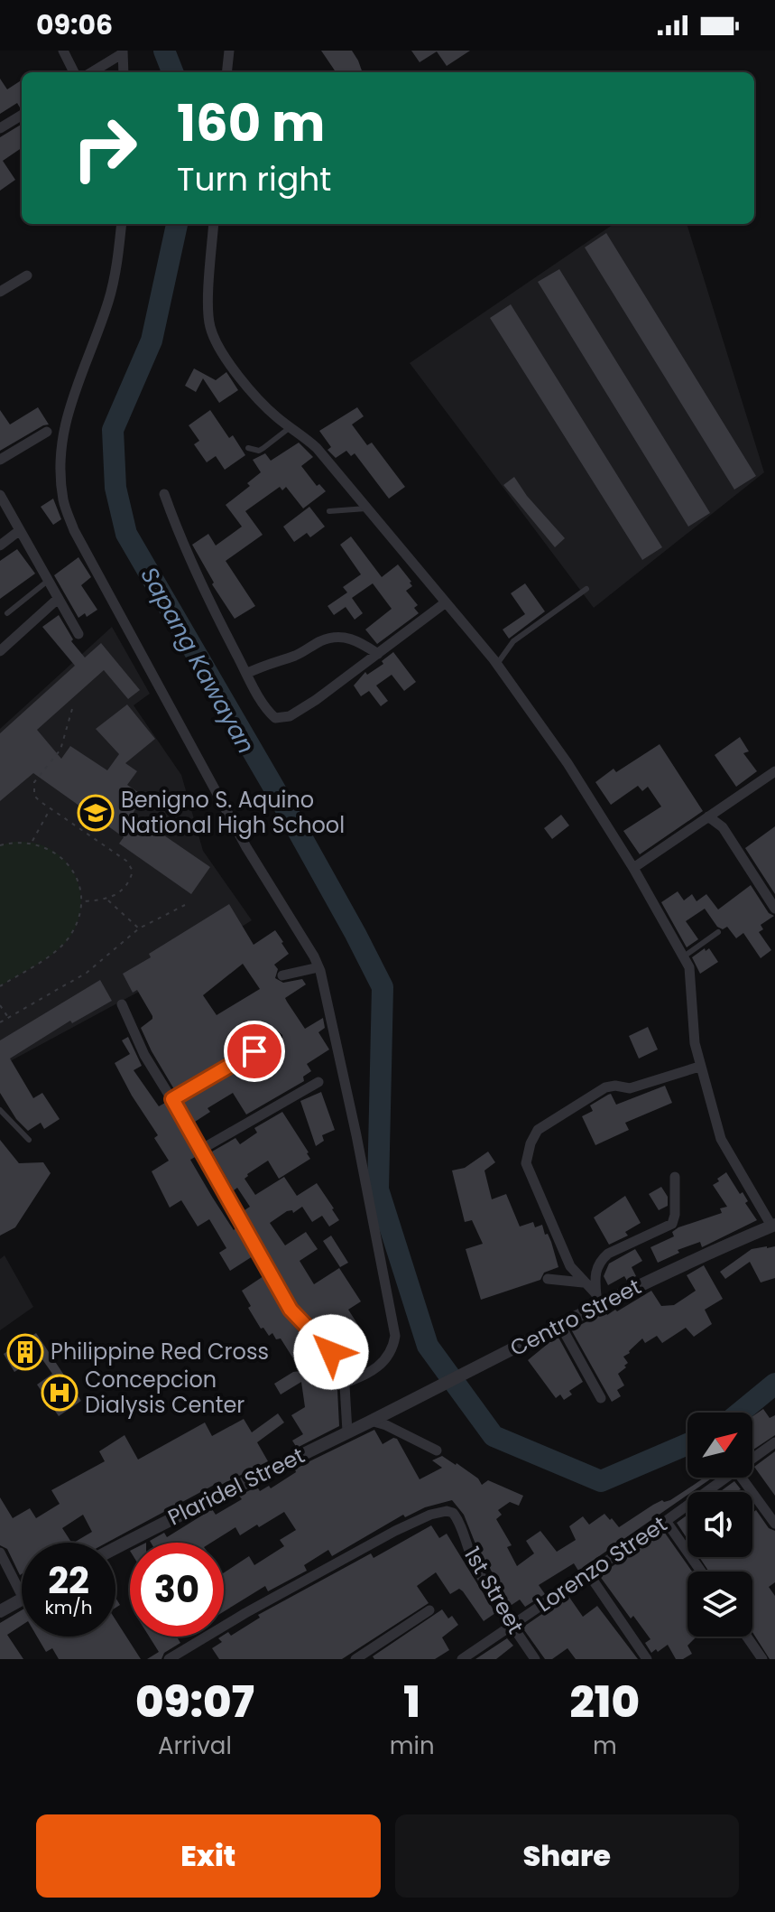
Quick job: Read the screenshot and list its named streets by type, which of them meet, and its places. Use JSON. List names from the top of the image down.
{
  "streets": {
    "street": [
      "Centro Street",
      "Plaridel Street",
      "Lorenzo Street",
      "1st Street"
    ]
  },
  "crossings": [
    ["Centro Street", "Plaridel Street"],
    ["Lorenzo Street", "1st Street"]
  ],
  "water": ["Sapang Kawayan"],
  "places": {
    "school or university": ["Benigno S. Aquino National High School"],
    "building": ["Philippine Red Cross"],
    "hospital": ["Concepcion Dialysis Center"]
  },
  "north": "top right",
  "page": {
    "status": "09:06",
    "turn": ["160 m", "Turn right"],
    "speed": "22 km/h",
    "limit": "30",
    "eta": [
      "09:07",
      "Arrival",
      "1",
      "min",
      "210",
      "m"
    ],
    "buttons": ["Exit", "Share"]
  }
}
